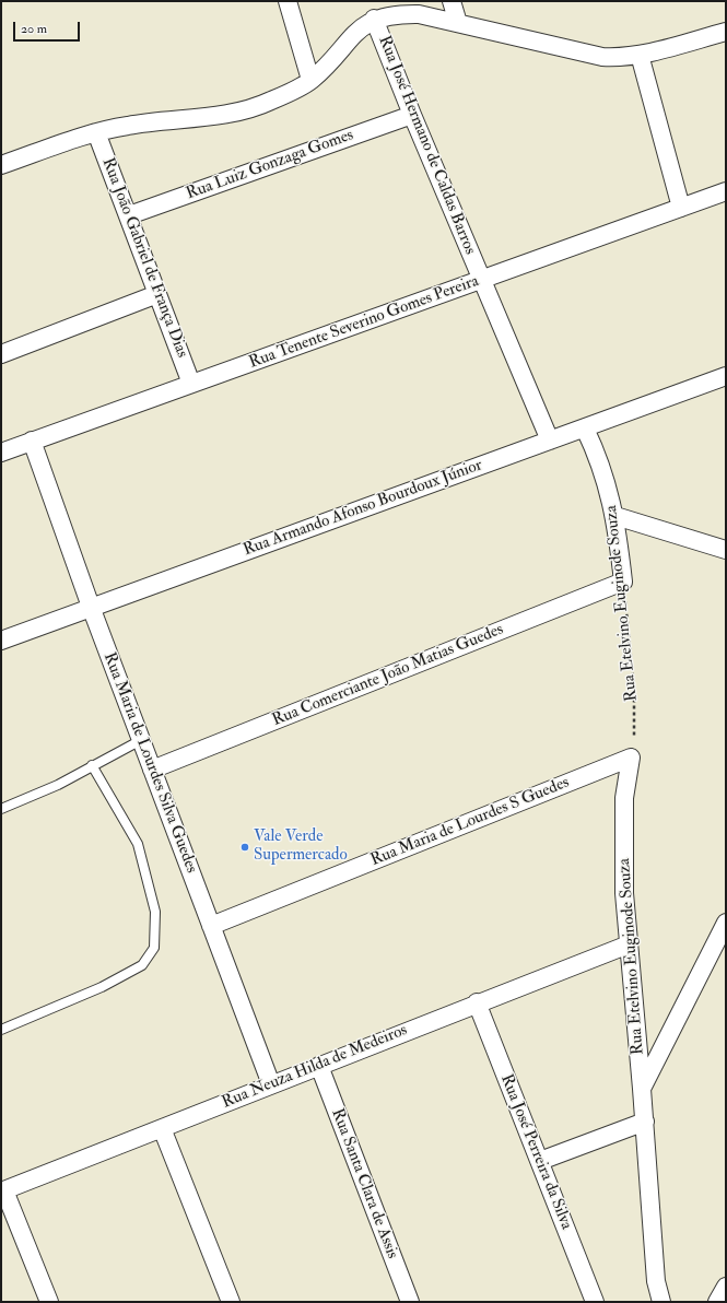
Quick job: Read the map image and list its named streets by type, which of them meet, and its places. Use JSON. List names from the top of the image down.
{
  "streets": {
    "street": [
      "Rua José Hermano de Caldas Barros",
      "Rua Luiz Gonzaga Gomes",
      "Rua João Gabriel de França Dias",
      "Rua Tenente Severino Gomes Pereira",
      "Rua Armando Afonso Bourdoux Júnior",
      "Rua Etelvino Euginode Souza",
      "Rua Comerciante João Matias Guedes",
      "Rua Maria de Lourdes Silva Guedes",
      "Rua Maria de Lourdes S Guedes",
      "Rua Neuza Hilda de Medeiros",
      "Rua José Perreira da Silva",
      "Rua Santa Clara de Assis"
    ]
  },
  "crossings": [
    ["Rua José Hermano de Caldas Barros", "Rua Luiz Gonzaga Gomes"],
    ["Rua José Hermano de Caldas Barros", "Rua Tenente Severino Gomes Pereira"],
    ["Rua José Hermano de Caldas Barros", "Rua Armando Afonso Bourdoux Júnior"],
    ["Rua Luiz Gonzaga Gomes", "Rua João Gabriel de França Dias"],
    ["Rua João Gabriel de França Dias", "Rua Tenente Severino Gomes Pereira"],
    ["Rua Tenente Severino Gomes Pereira", "Rua Maria de Lourdes Silva Guedes"],
    ["Rua Armando Afonso Bourdoux Júnior", "Rua Etelvino Euginode Souza"],
    ["Rua Armando Afonso Bourdoux Júnior", "Rua Maria de Lourdes Silva Guedes"],
    ["Rua Etelvino Euginode Souza", "Rua Comerciante João Matias Guedes"],
    ["Rua Etelvino Euginode Souza", "Rua Maria de Lourdes S Guedes"],
    ["Rua Etelvino Euginode Souza", "Rua Neuza Hilda de Medeiros"],
    ["Rua Comerciante João Matias Guedes", "Rua Maria de Lourdes Silva Guedes"],
    ["Rua Maria de Lourdes Silva Guedes", "Rua Maria de Lourdes S Guedes"],
    ["Rua Maria de Lourdes Silva Guedes", "Rua Neuza Hilda de Medeiros"],
    ["Rua Neuza Hilda de Medeiros", "Rua José Perreira da Silva"],
    ["Rua Neuza Hilda de Medeiros", "Rua Santa Clara de Assis"]
  ],
  "places": ["Vale Verde Supermercado"],
  "scale_bar": "20 m"
}
